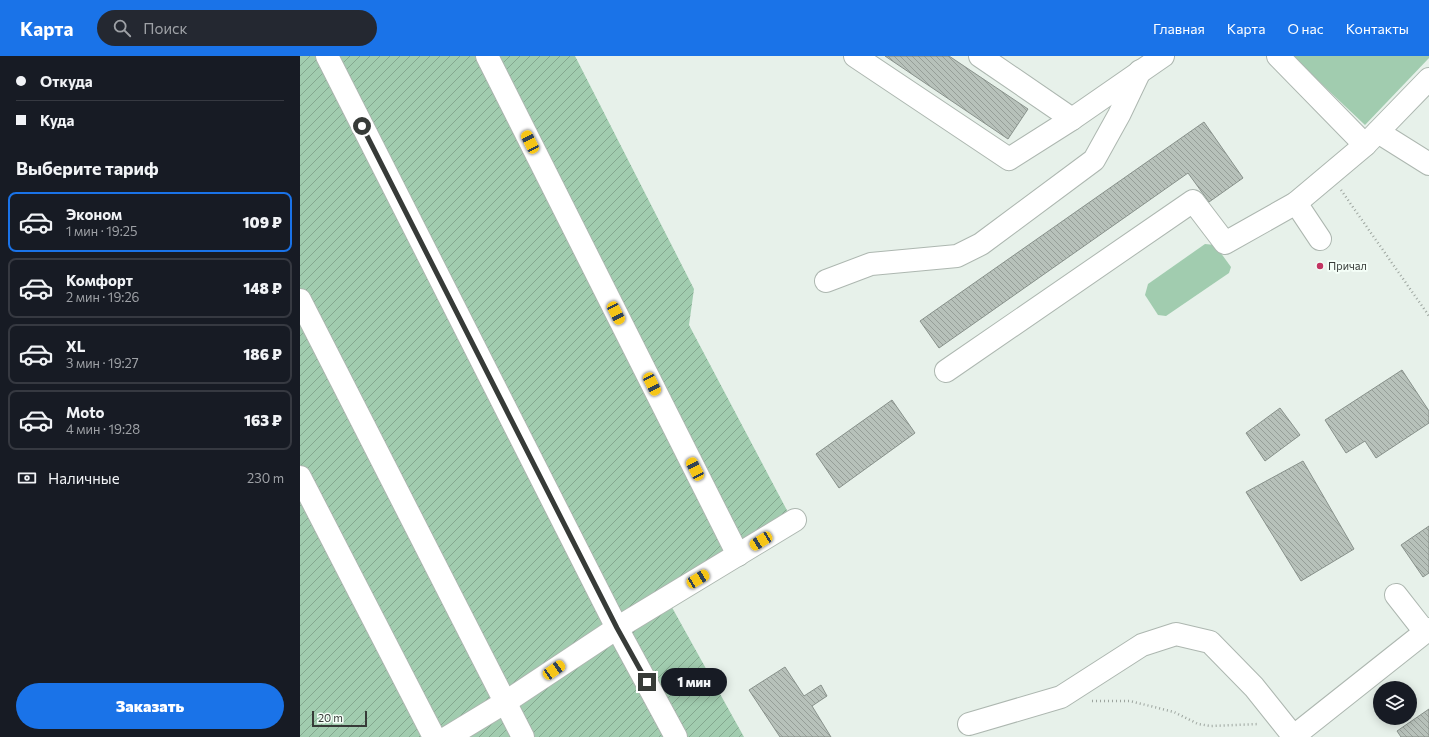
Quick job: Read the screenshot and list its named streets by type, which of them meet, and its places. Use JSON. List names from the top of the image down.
{
  "places": ["Причал"],
  "scale_bar": "20 m",
  "page": {
    "header": "Карта",
    "search": "Поиск",
    "nav": [
      "Главная",
      "Карта",
      "О нас",
      "Контакты"
    ],
    "banner": ["Откуда", "Куда"],
    "heading": "Выберите тариф",
    "list": [
      {
        "name": "Эконом",
        "note": "1 мин · 19:25",
        "value": "109 ₽"
      },
      {
        "name": "Комфорт",
        "note": "2 мин · 19:26",
        "value": "148 ₽"
      },
      {
        "name": "XL",
        "note": "3 мин · 19:27",
        "value": "186 ₽"
      },
      {
        "name": "Moto",
        "note": "4 мин · 19:28",
        "value": "163 ₽"
      }
    ],
    "pay": ["Наличные", "230 m"],
    "bubble": "1 мин",
    "buttons": "Заказать",
    "scale": "20 m"
  }
}
